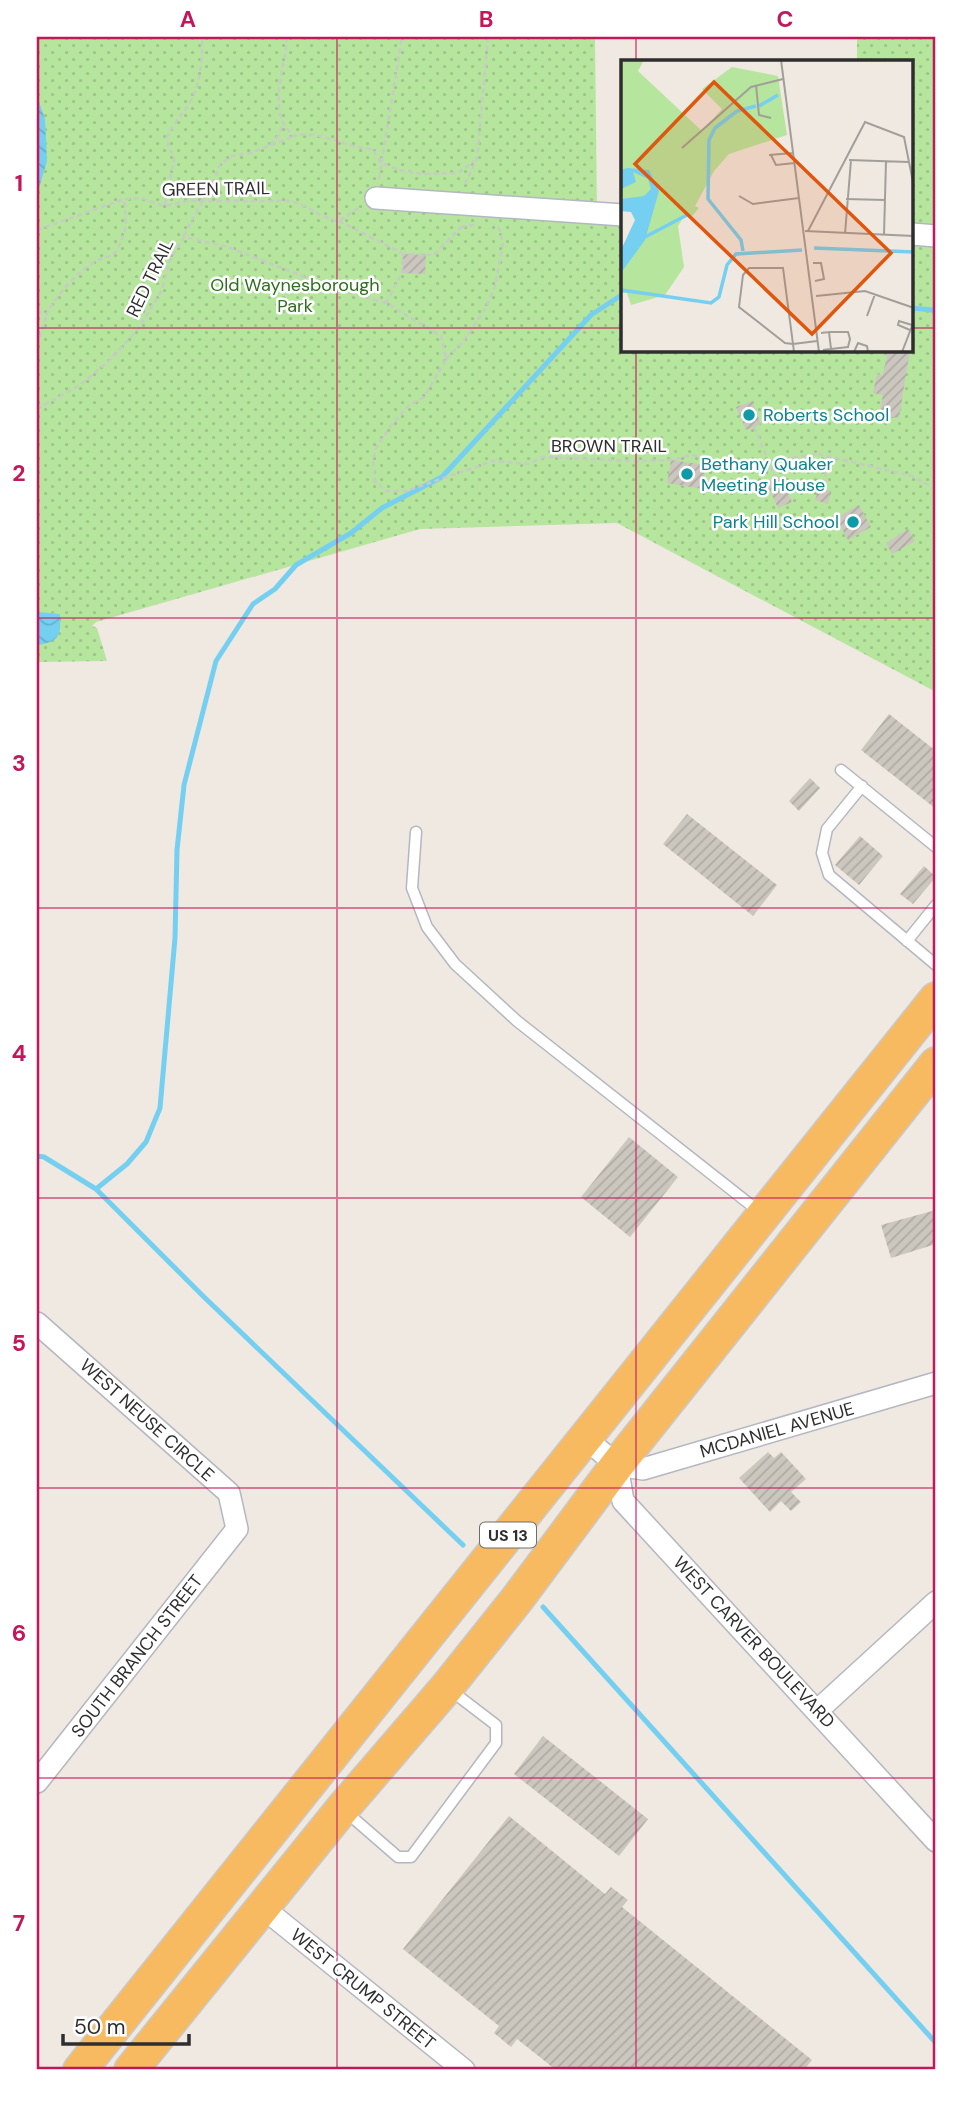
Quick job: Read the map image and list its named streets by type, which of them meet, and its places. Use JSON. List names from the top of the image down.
{
  "streets": {
    "highway": ["US 13"],
    "street": [
      "WEST NEUSE CIRCLE",
      "MCDANIEL AVENUE",
      "WEST CARVER BOULEVARD",
      "SOUTH BRANCH STREET",
      "WEST CRUMP STREET"
    ],
    "path": ["GREEN TRAIL", "RED TRAIL", "BROWN TRAIL"]
  },
  "crossings": [
    ["WEST NEUSE CIRCLE", "SOUTH BRANCH STREET"],
    ["MCDANIEL AVENUE", "US 13"],
    ["MCDANIEL AVENUE", "WEST CARVER BOULEVARD"],
    ["US 13", "WEST CARVER BOULEVARD"],
    ["US 13", "WEST CRUMP STREET"]
  ],
  "parks": ["Old Waynesborough Park"],
  "places": ["Roberts School", "Bethany Quaker Meeting House", "Park Hill School"],
  "scale_bar": "50 m",
  "grid": {
    "columns": ["A", "B", "C"],
    "rows": [
      "1",
      "2",
      "3",
      "4",
      "5",
      "6",
      "7"
    ]
  }
}
